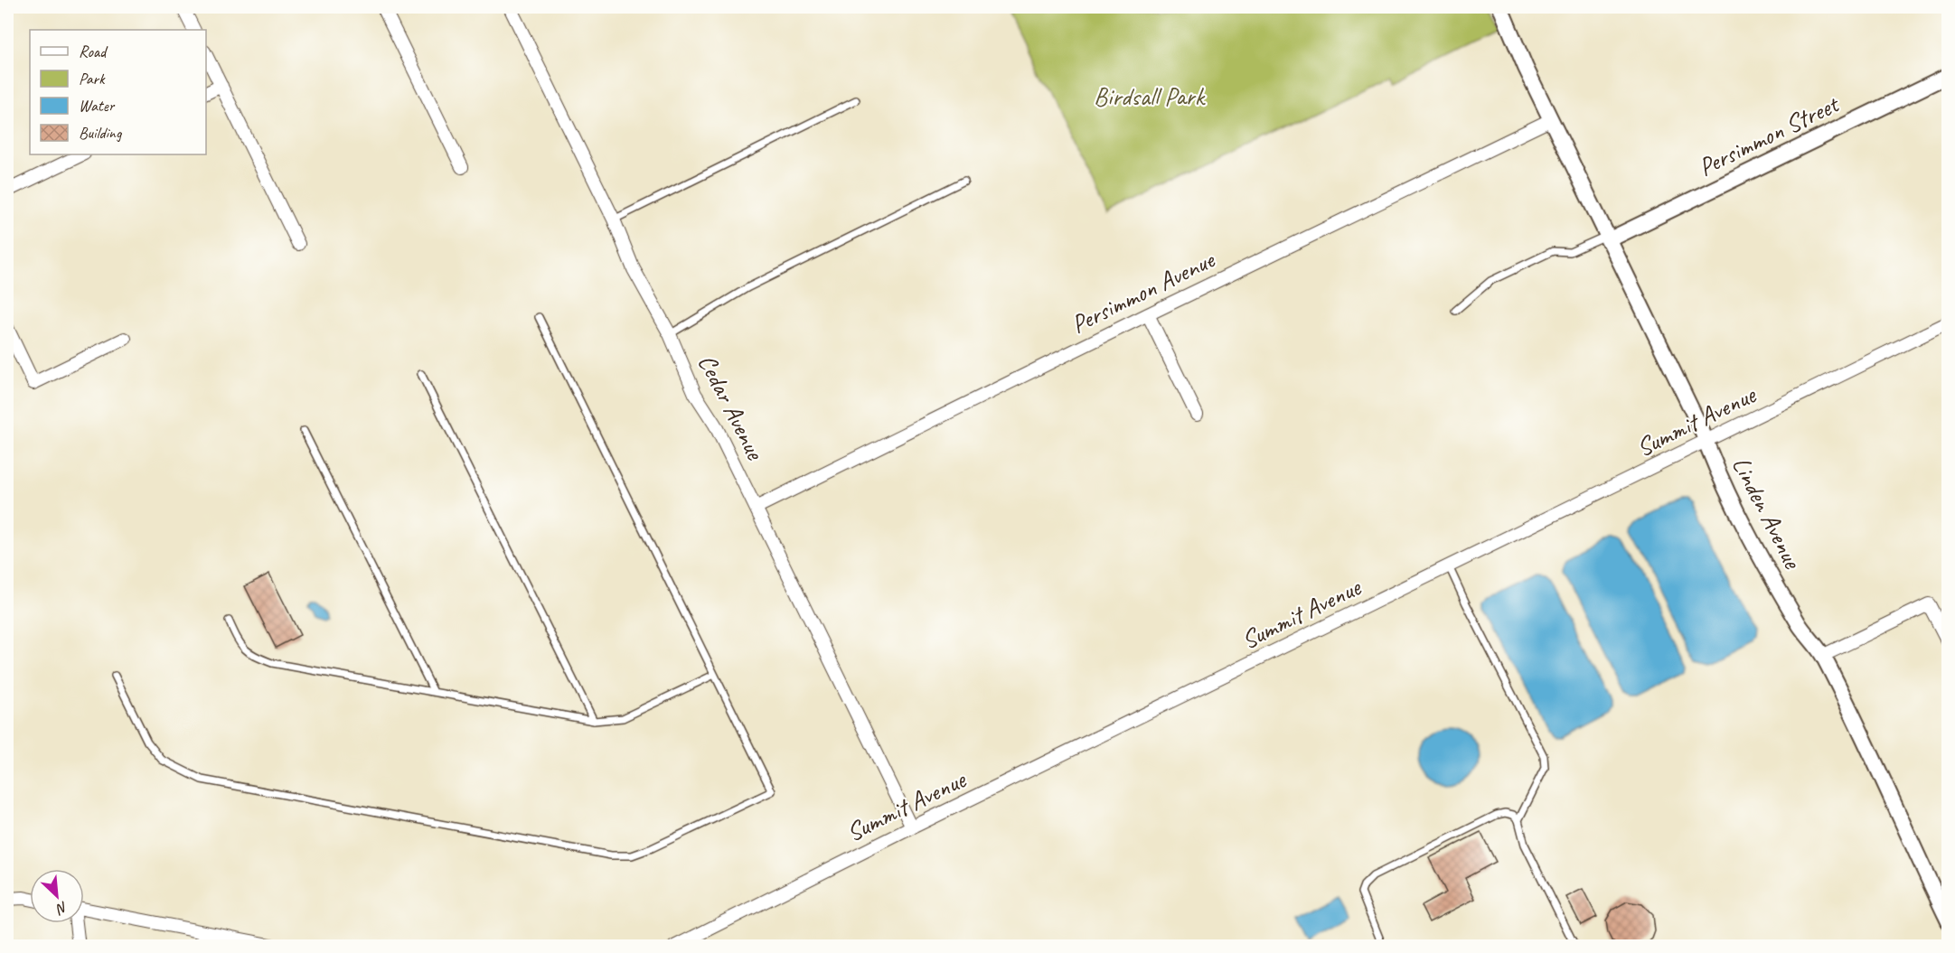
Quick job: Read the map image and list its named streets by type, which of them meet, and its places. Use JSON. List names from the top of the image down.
{
  "streets": {
    "street": [
      "Persimmon Street",
      "Persimmon Avenue",
      "Cedar Avenue",
      "Summit Avenue",
      "Linden Avenue"
    ]
  },
  "crossings": [
    ["Persimmon Street", "Linden Avenue"],
    ["Persimmon Avenue", "Cedar Avenue"],
    ["Persimmon Avenue", "Linden Avenue"],
    ["Cedar Avenue", "Summit Avenue"],
    ["Summit Avenue", "Linden Avenue"]
  ],
  "parks": ["Birdsall Park"],
  "legend": [
    "Road",
    "Park",
    "Water",
    "Building"
  ],
  "north": "bottom right"
}
